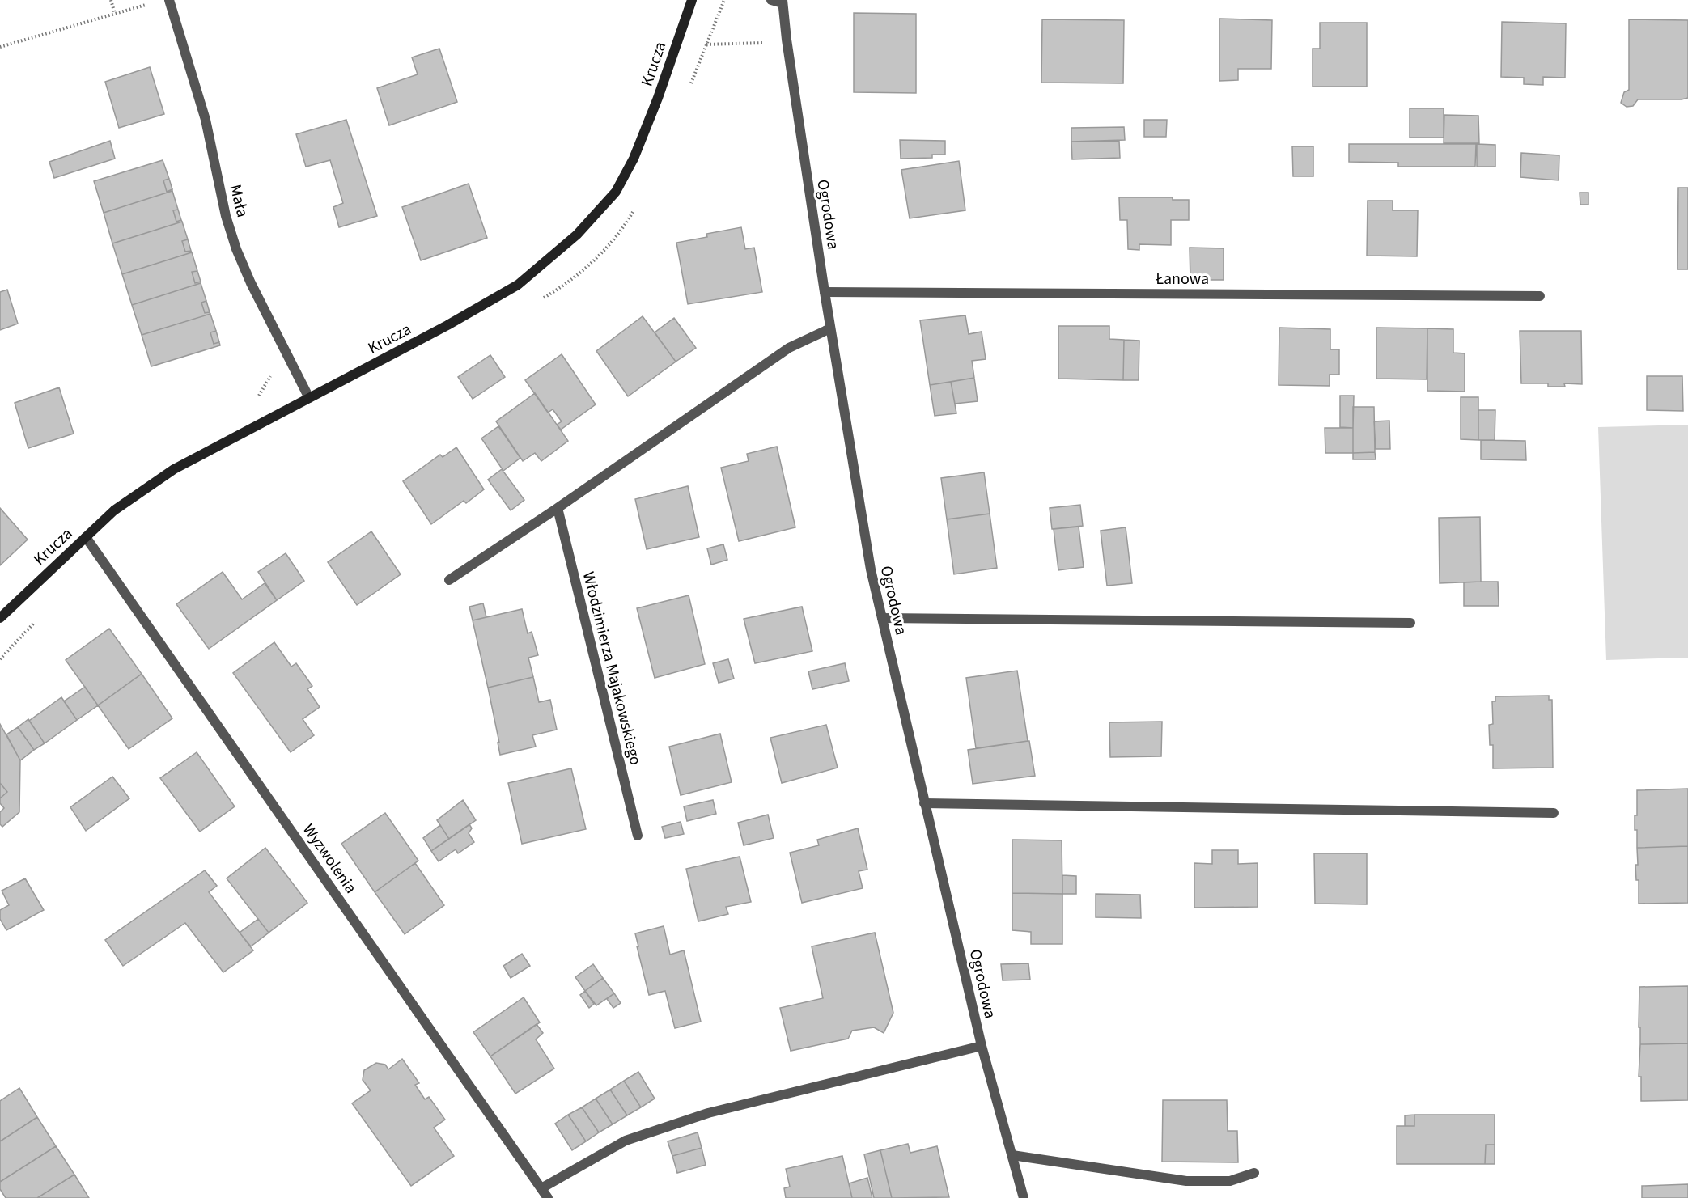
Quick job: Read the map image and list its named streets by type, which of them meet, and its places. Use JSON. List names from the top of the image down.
{
  "streets": {
    "street": [
      "Krucza",
      "Mała",
      "Ogrodowa",
      "Łanowa",
      "Włodzimierza Majakowskiego",
      "Wyzwolenia"
    ]
  },
  "crossings": [
    ["Krucza", "Mała"],
    ["Krucza", "Wyzwolenia"],
    ["Ogrodowa", "Łanowa"]
  ]
}
